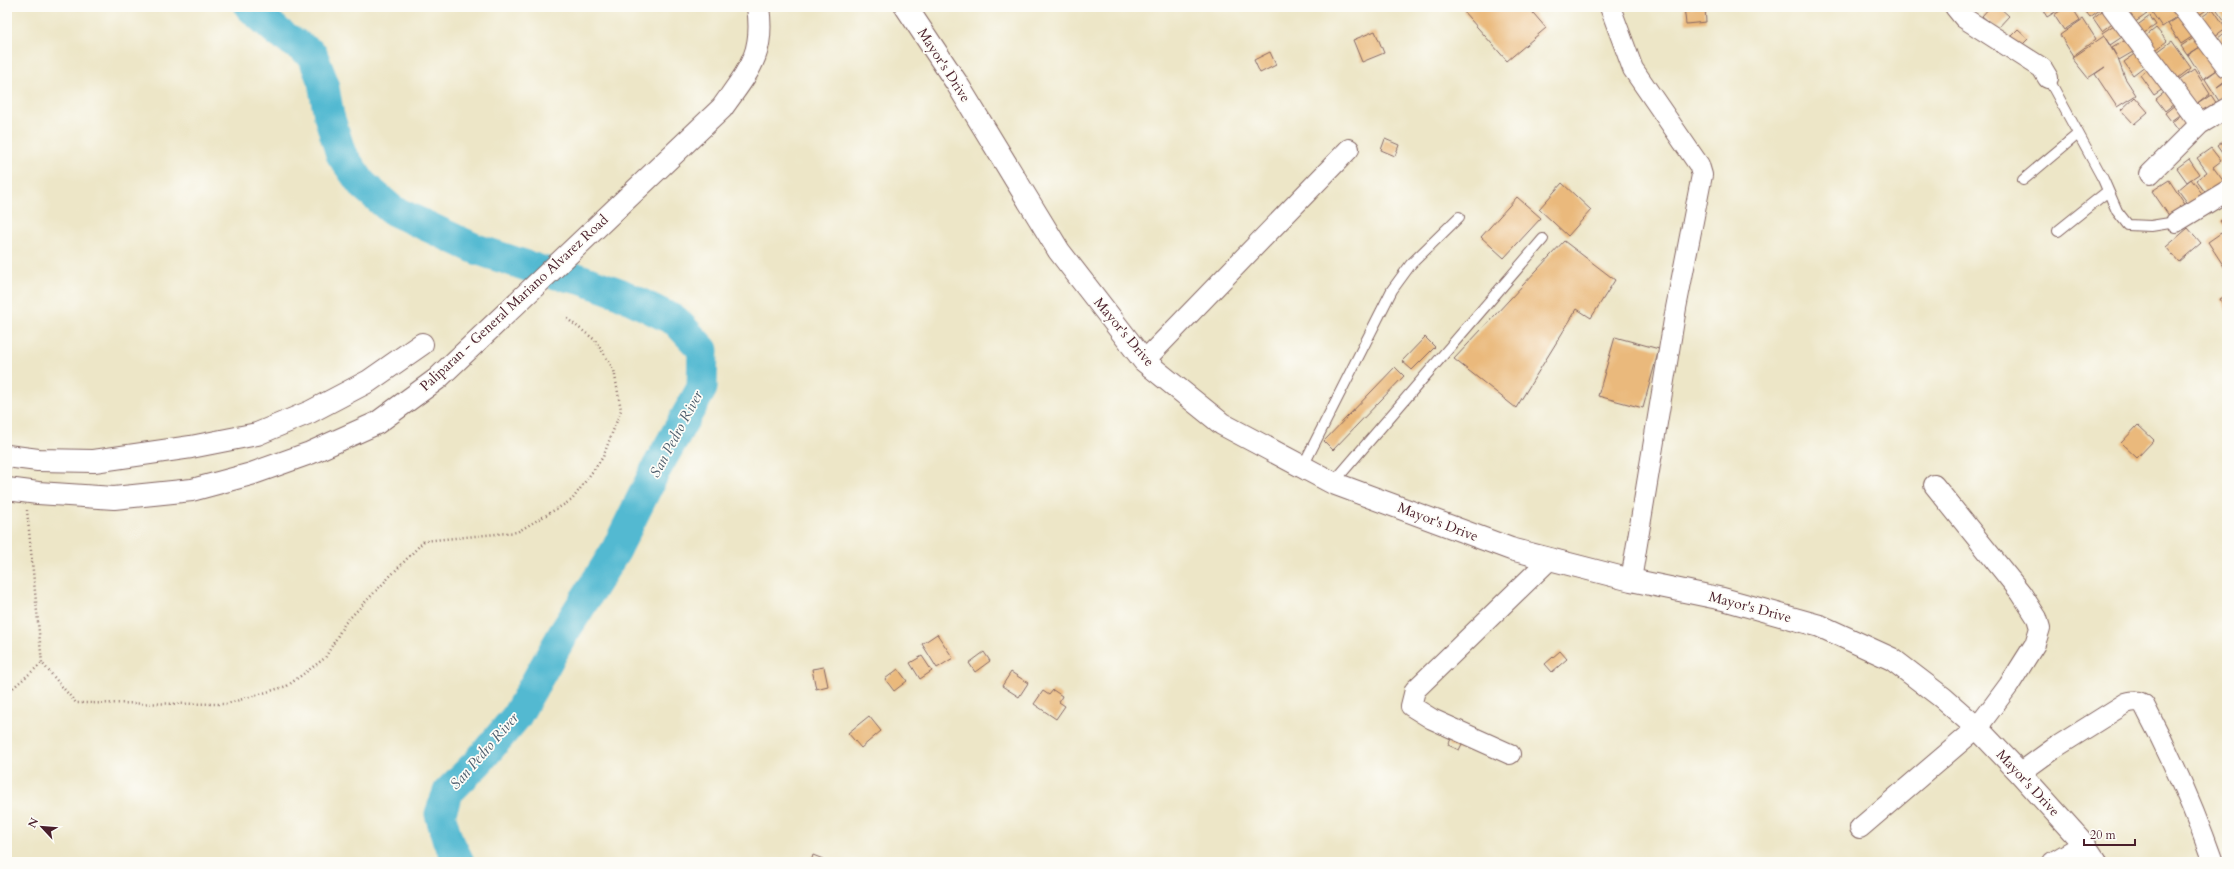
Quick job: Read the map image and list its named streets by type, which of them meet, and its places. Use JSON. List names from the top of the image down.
{
  "streets": {
    "street": ["Mayor's Drive", "Paliparan - General Mariano Alvarez Road"]
  },
  "water": ["San Pedro River"],
  "scale_bar": "20 m",
  "north": "top left"
}
